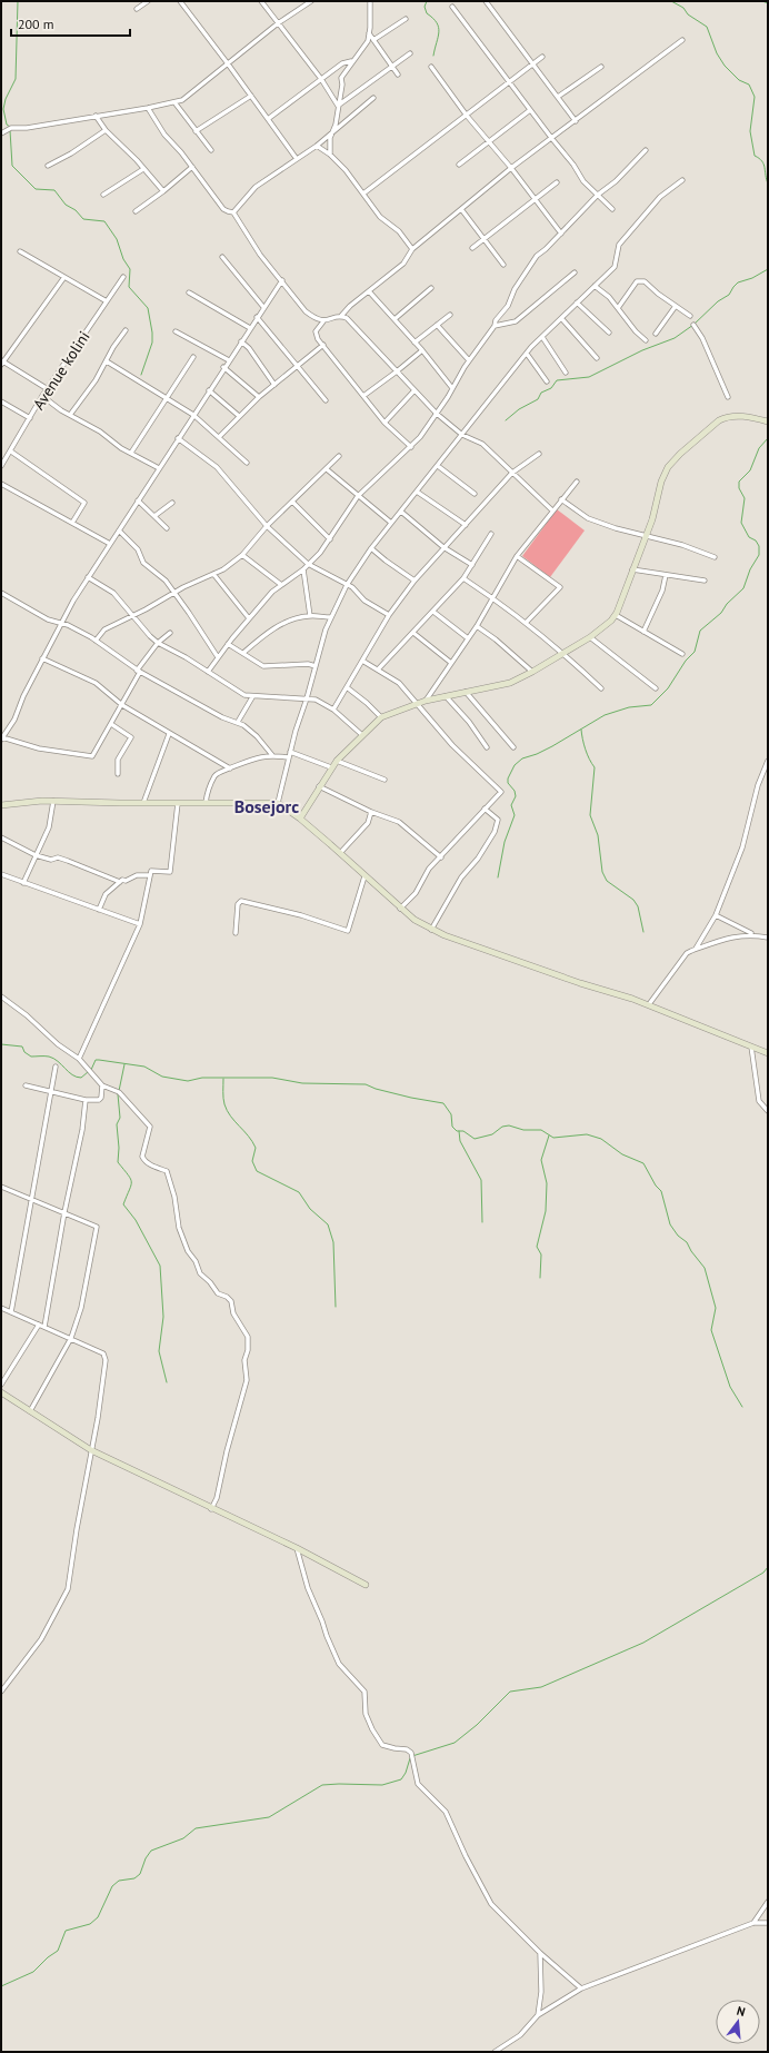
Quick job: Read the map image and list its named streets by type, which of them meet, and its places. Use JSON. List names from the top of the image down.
{
  "streets": {
    "street": ["Avenue kolini"]
  },
  "districts": ["Bosejorc"],
  "scale_bar": "200 m",
  "north": "top"
}
